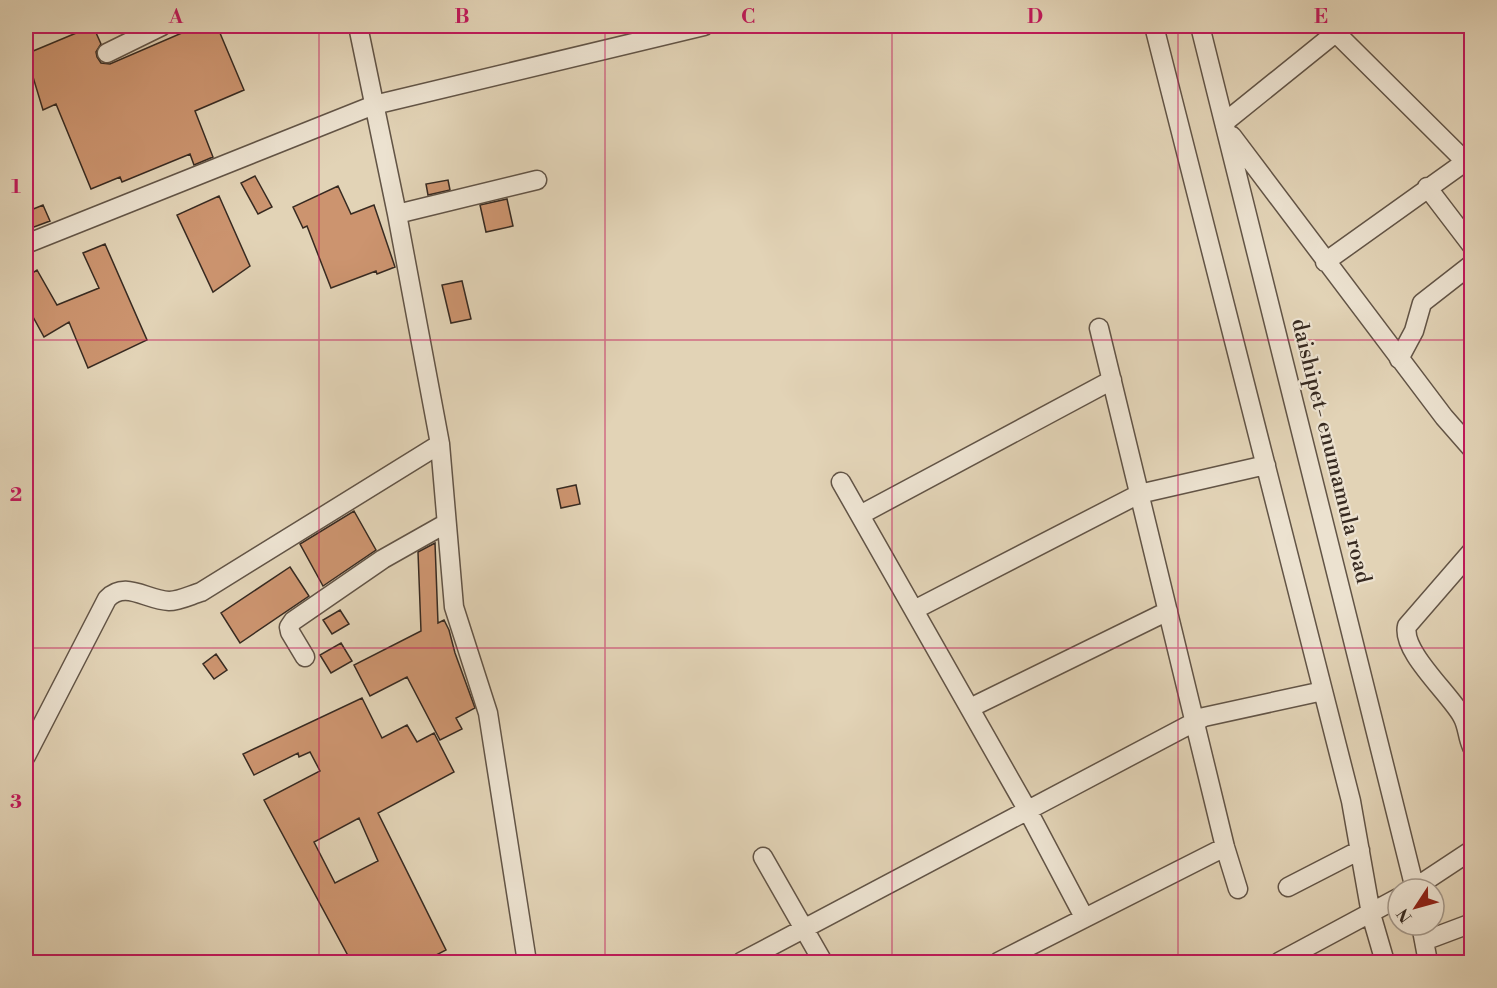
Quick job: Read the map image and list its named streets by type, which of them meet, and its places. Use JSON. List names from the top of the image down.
{
  "streets": {
    "street": ["daishipet- enumamula road"]
  },
  "north": "bottom left",
  "grid": {
    "columns": [
      "A",
      "B",
      "C",
      "D",
      "E"
    ],
    "rows": ["1", "2", "3"]
  }
}
